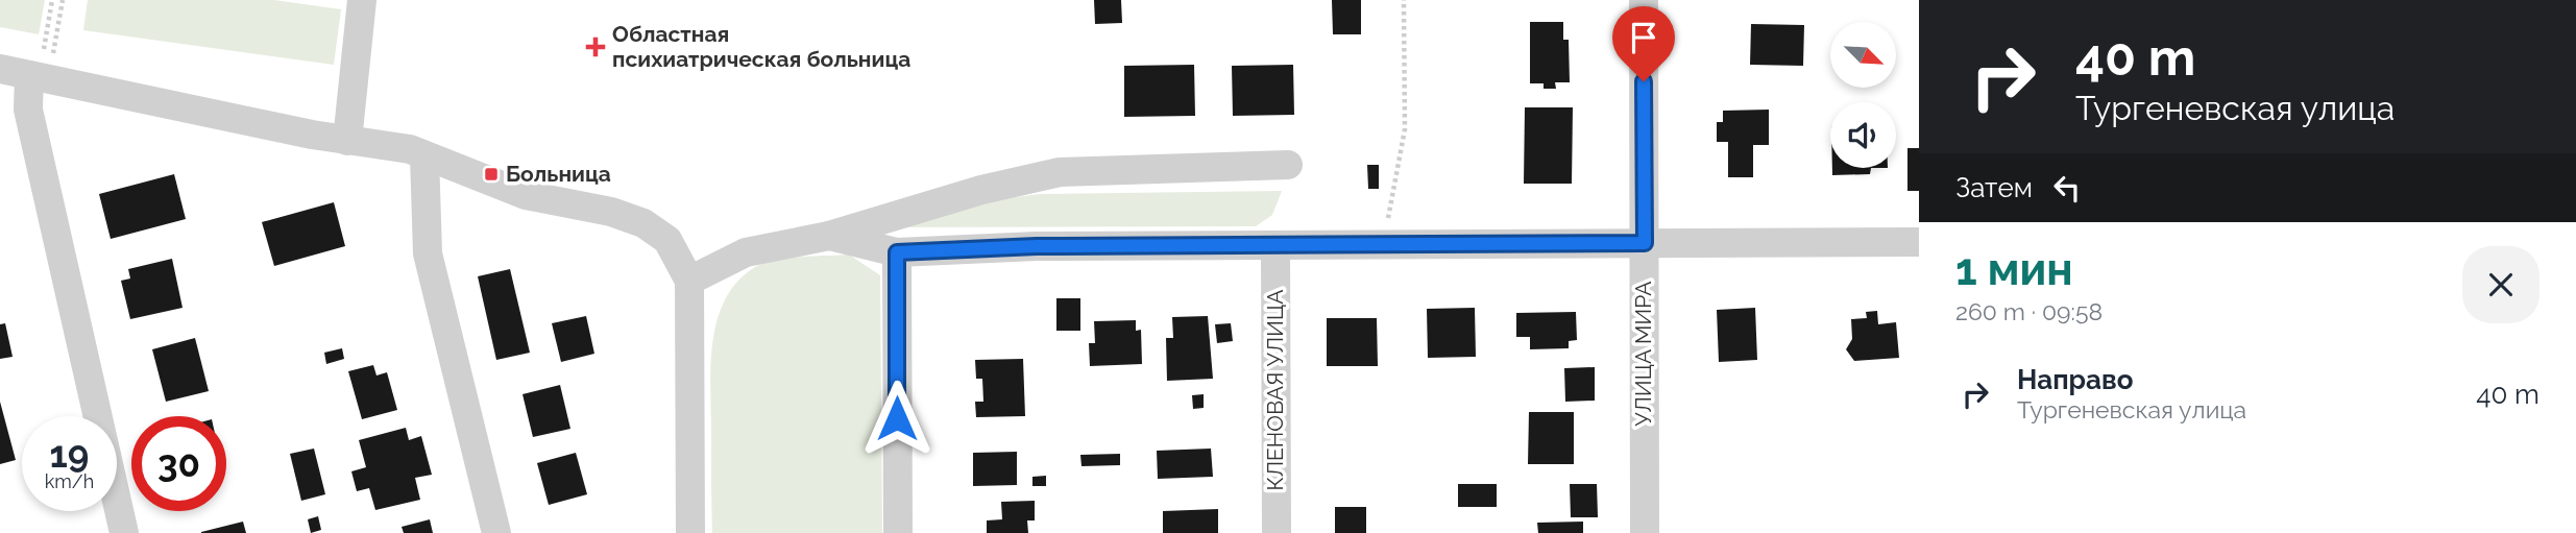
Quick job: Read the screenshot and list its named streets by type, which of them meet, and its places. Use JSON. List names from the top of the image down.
{
  "streets": {
    "street": ["УЛИЦА МИРА", "КЛЕНОВАЯ УЛИЦА"]
  },
  "places": {
    "health": ["Областная психиатрическая больница"],
    "transit": ["Больница"]
  },
  "north": "bottom right",
  "page": {
    "turn": ["40 m", "Тургеневская улица"],
    "then": "Затем",
    "heading": ["1 мин", "260 m · 09:58"],
    "list": [
      {
        "name": "Направо",
        "note": "Тургеневская улица",
        "value": "40 m"
      }
    ],
    "speed": "19 km/h",
    "limit": "30"
  }
}
